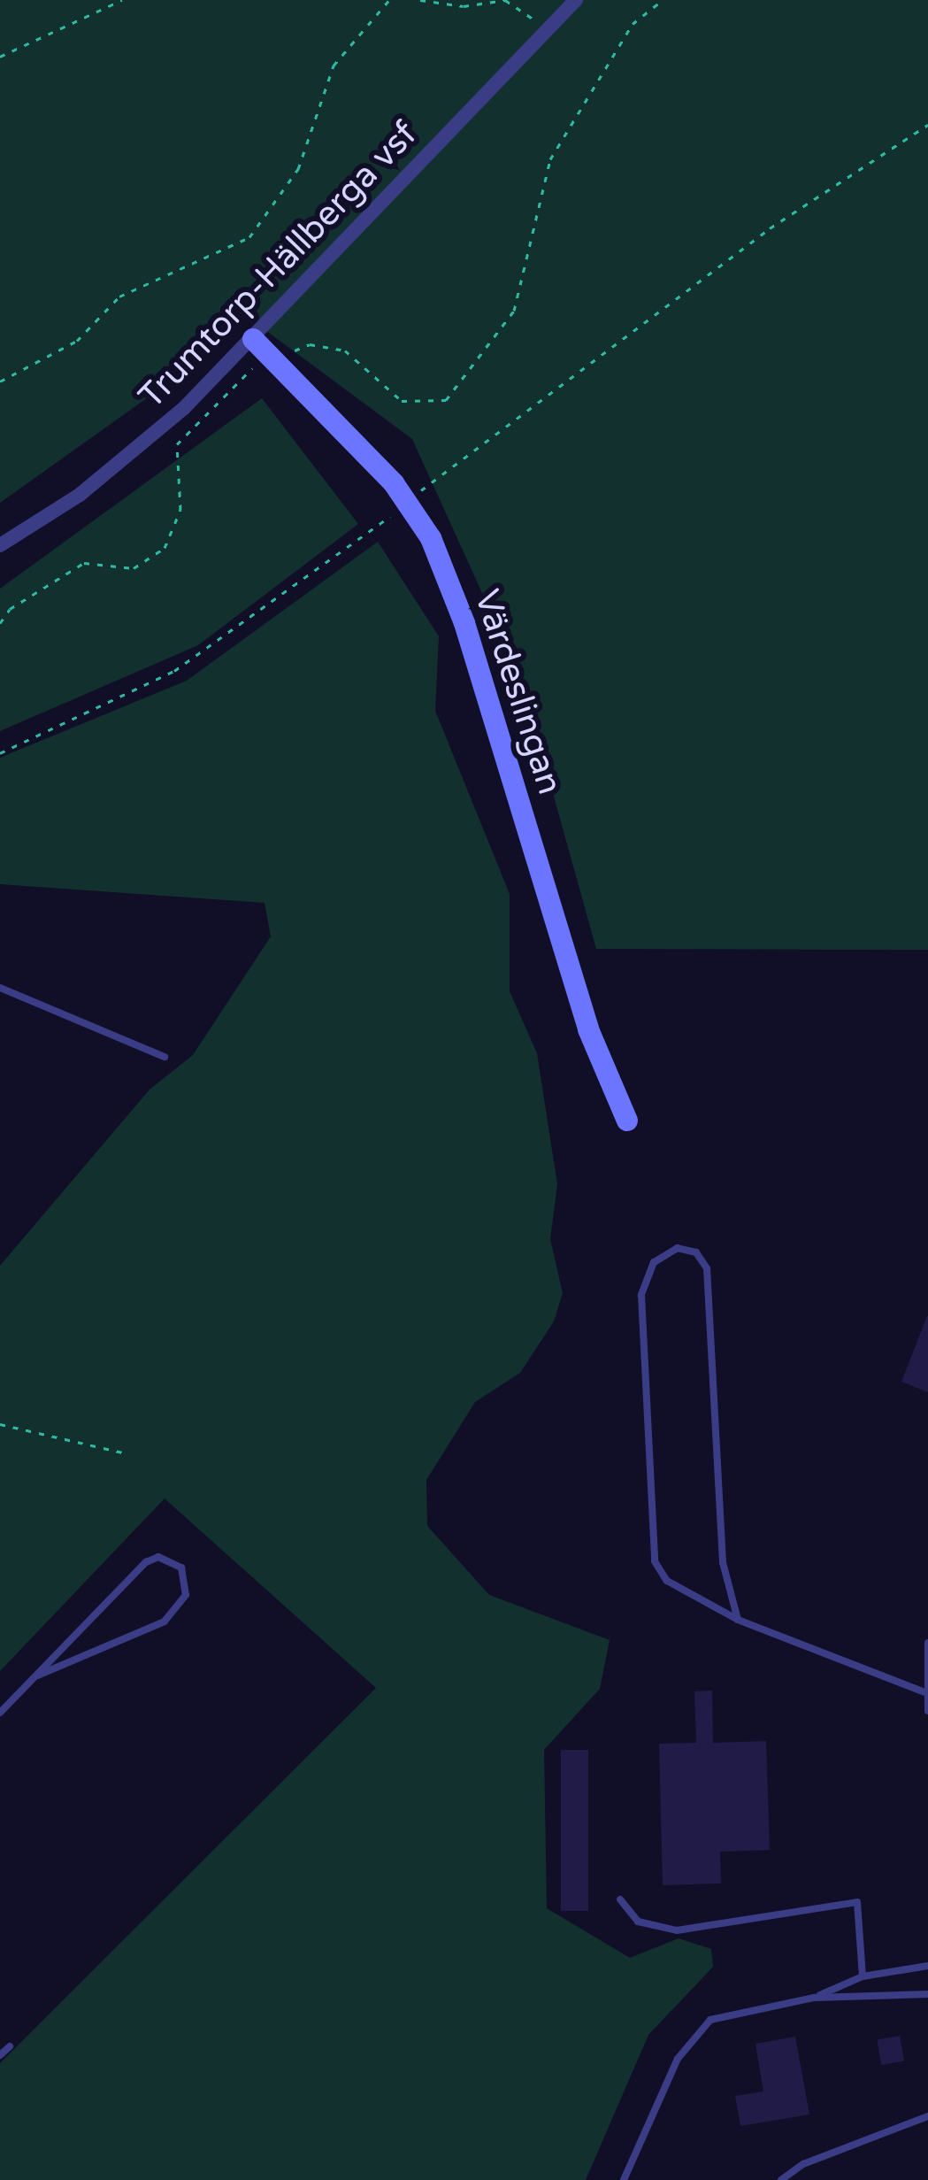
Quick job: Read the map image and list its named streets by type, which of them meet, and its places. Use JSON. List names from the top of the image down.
{
  "streets": {
    "street": ["Trumtorp-Hällberga vsf", "Värdeslingan"]
  },
  "crossings": [
    ["Trumtorp-Hällberga vsf", "Värdeslingan"]
  ]
}
